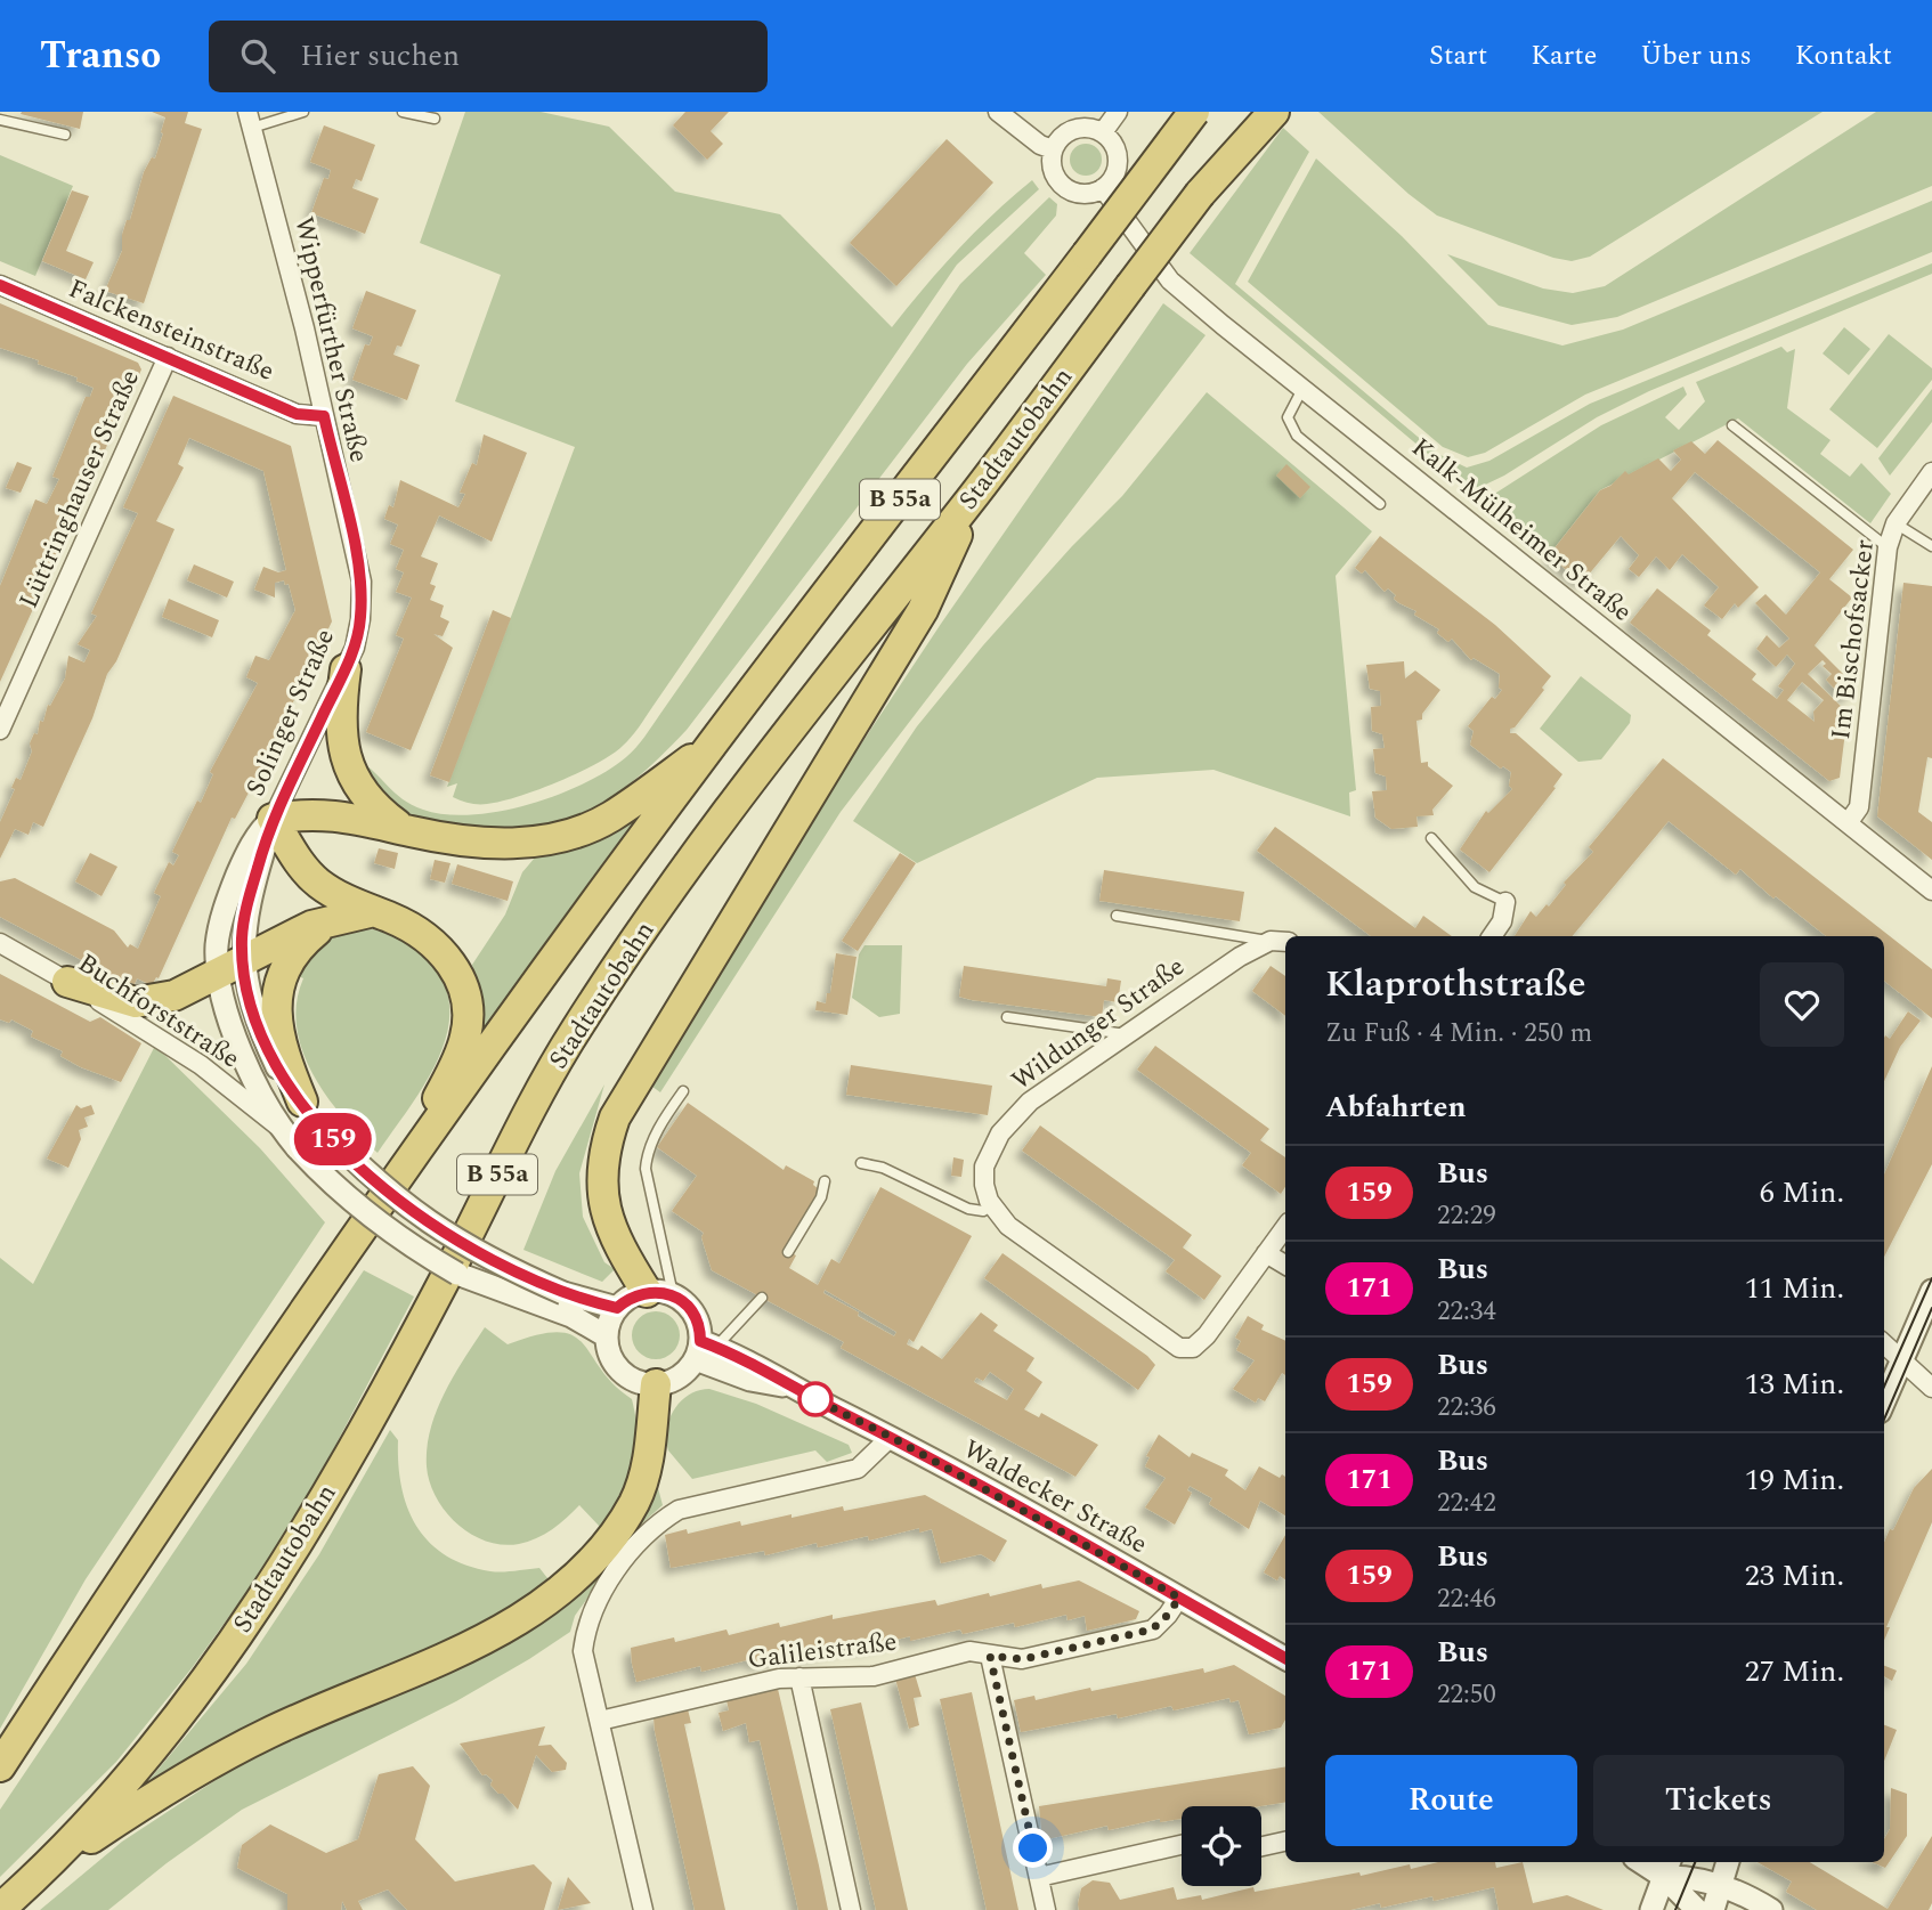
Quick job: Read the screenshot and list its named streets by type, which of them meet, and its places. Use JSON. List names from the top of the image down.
{
  "streets": {
    "highway": ["Stadtautobahn", "B 55a"],
    "street": [
      "Falckensteinstraße",
      "Wipperfürther Straße",
      "Lüttringhauser Straße",
      "Kalk-Mülheimer Straße",
      "Im Bischofsacker",
      "Solinger Straße",
      "Buchforststraße",
      "Wildunger Straße",
      "Waldecker Straße",
      "Galileistraße"
    ]
  },
  "crossings": [
    ["Falckensteinstraße", "Wipperfürther Straße"],
    ["Falckensteinstraße", "Lüttringhauser Straße"],
    ["Wipperfürther Straße", "Solinger Straße"],
    ["Kalk-Mülheimer Straße", "Im Bischofsacker"],
    ["Solinger Straße", "Buchforststraße"],
    ["Waldecker Straße", "Galileistraße"]
  ],
  "lines": ["bus line 159"],
  "page": {
    "header": "Transo",
    "search": "Hier suchen",
    "nav": [
      "Start",
      "Karte",
      "Über uns",
      "Kontakt"
    ],
    "on_map": "159",
    "heading": [
      ["Klaprothstraße", "Zu Fuß · 4 Min. · 250 m"],
      "Abfahrten"
    ],
    "list": [
      {
        "mark": "159",
        "name": "Bus",
        "note": "22:29",
        "value": "6 Min."
      },
      {
        "mark": "171",
        "name": "Bus",
        "note": "22:34",
        "value": "11 Min."
      },
      {
        "mark": "159",
        "name": "Bus",
        "note": "22:36",
        "value": "13 Min."
      },
      {
        "mark": "171",
        "name": "Bus",
        "note": "22:42",
        "value": "19 Min."
      },
      {
        "mark": "159",
        "name": "Bus",
        "note": "22:46",
        "value": "23 Min."
      },
      {
        "mark": "171",
        "name": "Bus",
        "note": "22:50",
        "value": "27 Min."
      }
    ],
    "buttons": ["Route", "Tickets"]
  }
}
